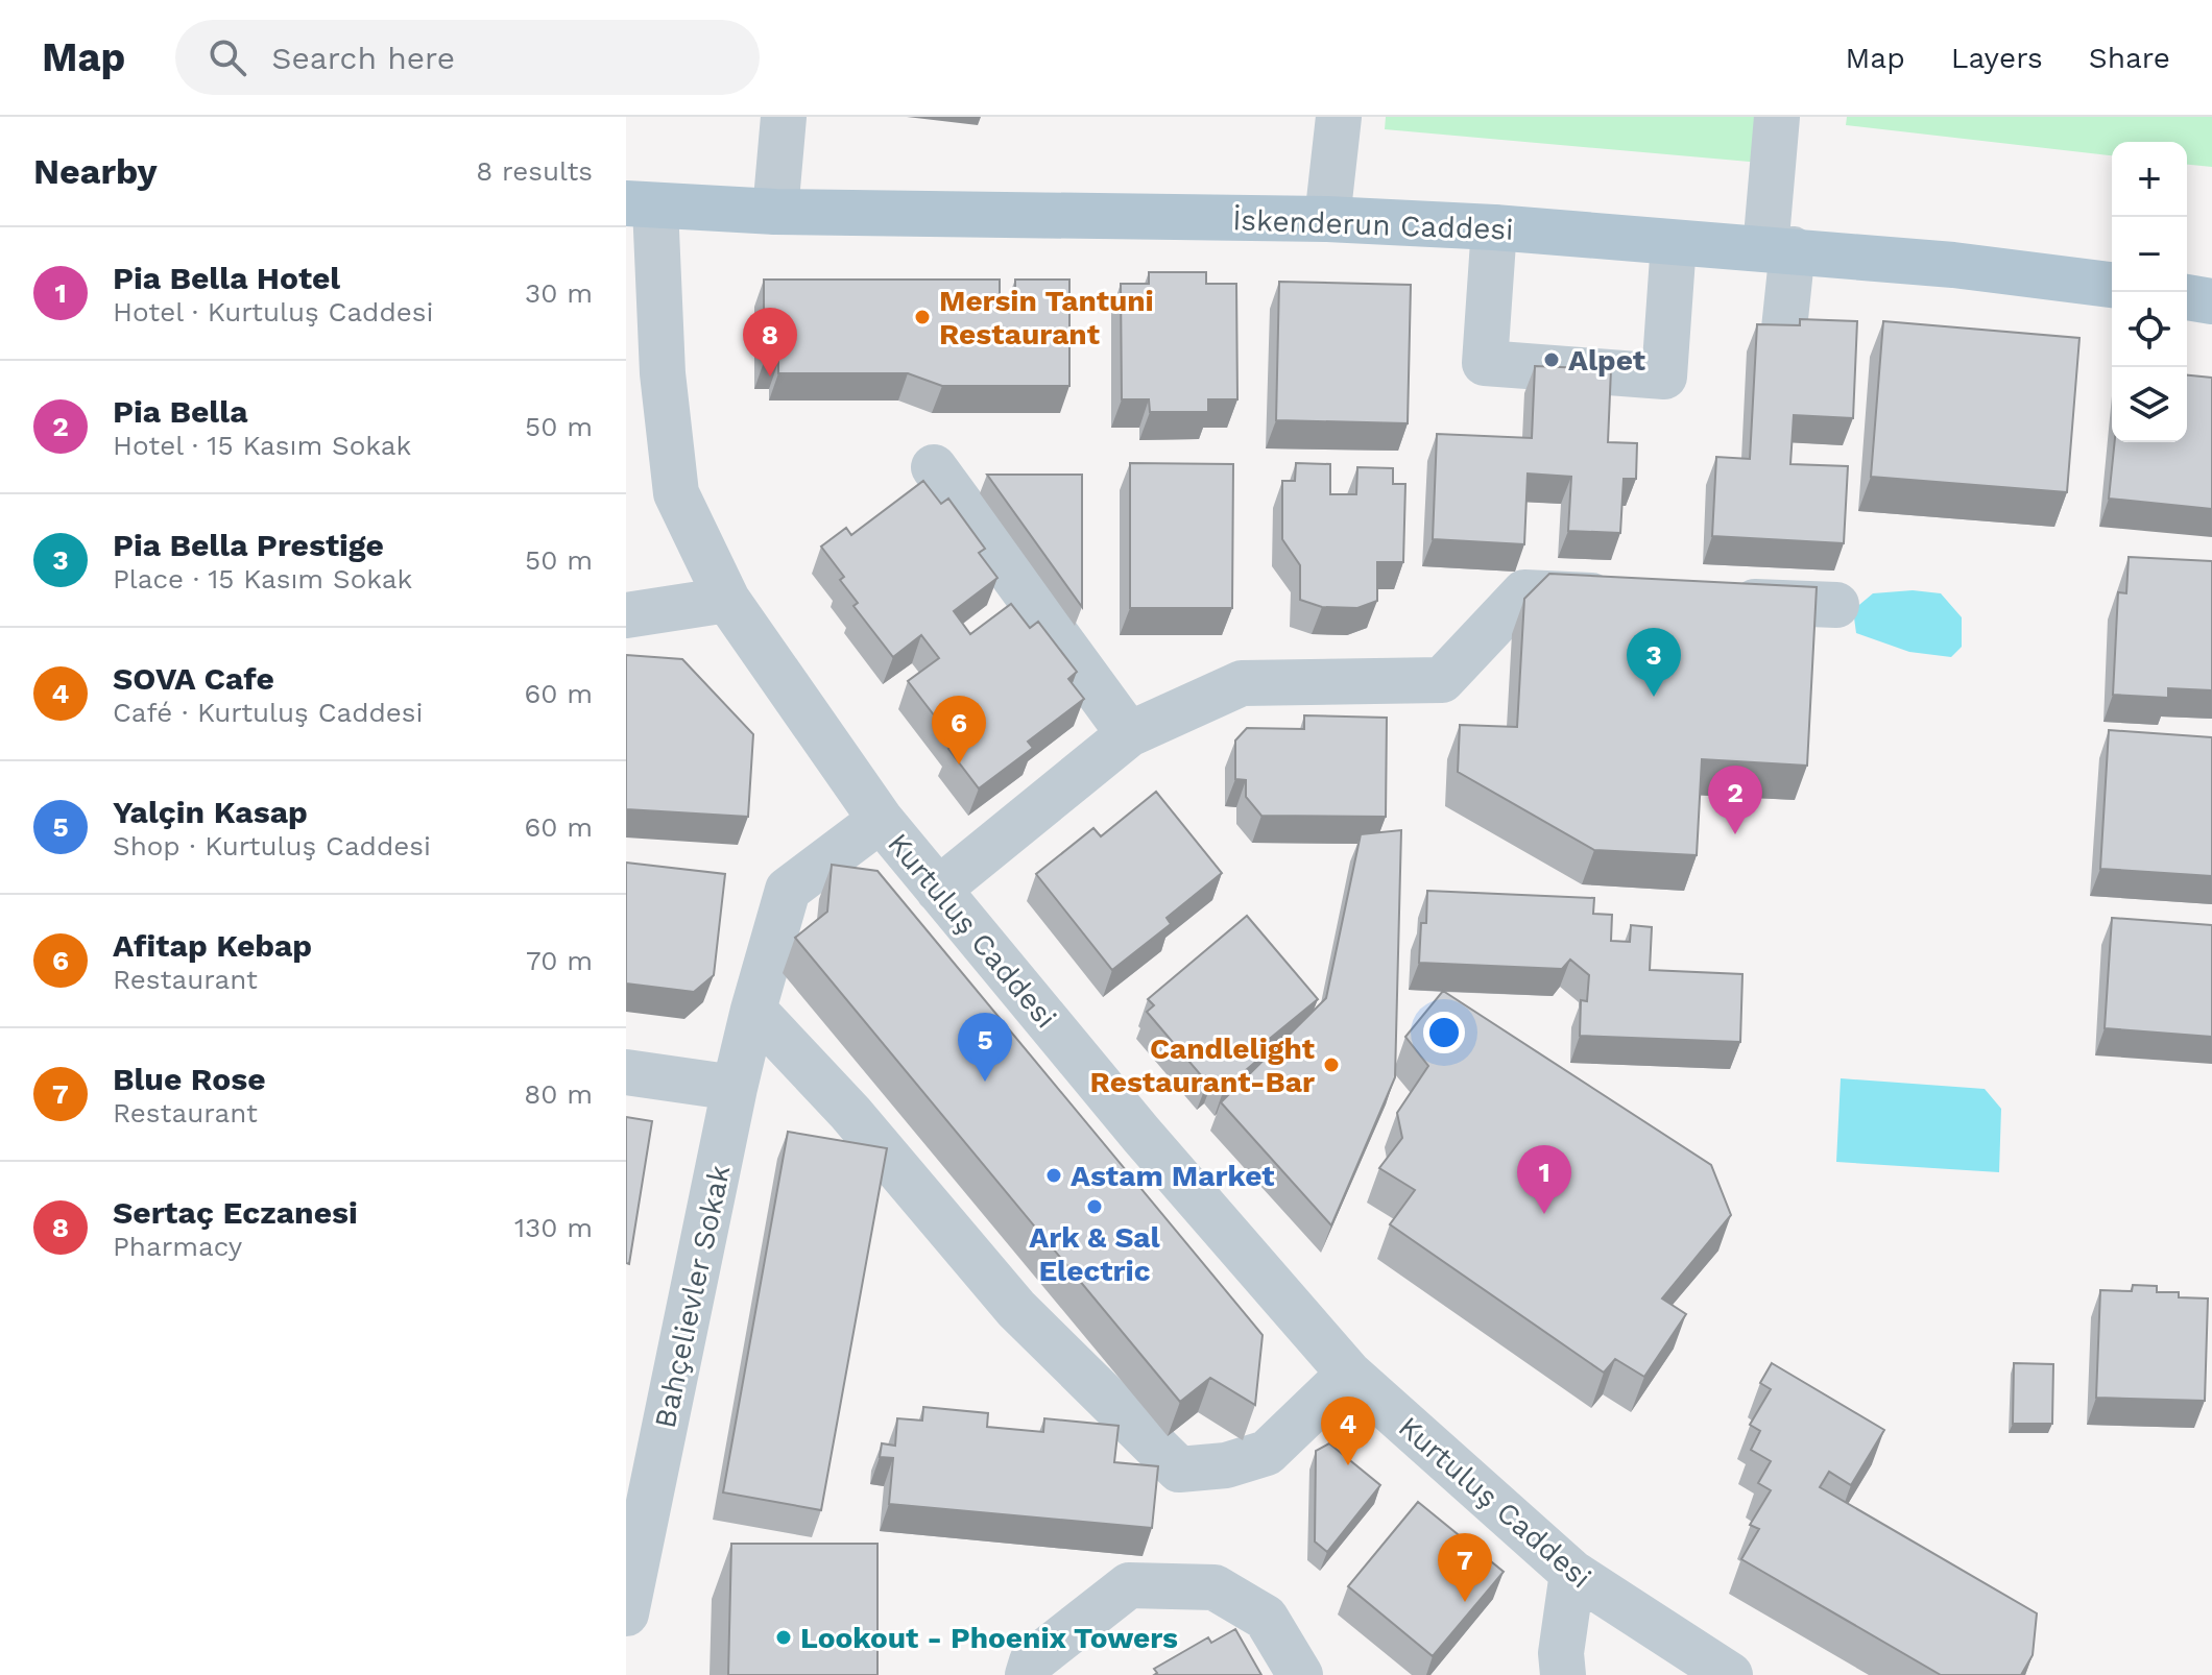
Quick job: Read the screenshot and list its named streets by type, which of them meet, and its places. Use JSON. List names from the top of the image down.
{
  "streets": {
    "main road": ["İskenderun Caddesi"],
    "street": ["Kurtuluş Caddesi", "Bahçelievler Sokak"]
  },
  "crossings": [
    ["İskenderun Caddesi", "Kurtuluş Caddesi"],
    ["Kurtuluş Caddesi", "Bahçelievler Sokak"]
  ],
  "places": [
    "Mersin Tantuni Restaurant",
    "Alpet",
    "Candlelight Restaurant-Bar",
    "Astam Market",
    "Ark & Sal Electric",
    "Lookout - Phoenix Towers"
  ],
  "page": {
    "header": "Map",
    "search": "Search here",
    "nav": ["Map", "Layers", "Share"],
    "heading": ["Nearby", "8 results"],
    "map_buttons": ["+", "−"],
    "list": [
      {
        "mark": "1",
        "name": "Pia Bella Hotel",
        "note": "Hotel · Kurtuluş Caddesi",
        "value": "30 m"
      },
      {
        "mark": "2",
        "name": "Pia Bella",
        "note": "Hotel · 15 Kasım Sokak",
        "value": "50 m"
      },
      {
        "mark": "3",
        "name": "Pia Bella Prestige",
        "note": "Place · 15 Kasım Sokak",
        "value": "50 m"
      },
      {
        "mark": "4",
        "name": "SOVA Cafe",
        "note": "Café · Kurtuluş Caddesi",
        "value": "60 m"
      },
      {
        "mark": "5",
        "name": "Yalçin Kasap",
        "note": "Shop · Kurtuluş Caddesi",
        "value": "60 m"
      },
      {
        "mark": "6",
        "name": "Afitap Kebap",
        "note": "Restaurant",
        "value": "70 m"
      },
      {
        "mark": "7",
        "name": "Blue Rose",
        "note": "Restaurant",
        "value": "80 m"
      },
      {
        "mark": "8",
        "name": "Sertaç Eczanesi",
        "note": "Pharmacy",
        "value": "130 m"
      }
    ],
    "pins": [
      "8",
      "3",
      "6",
      "2",
      "5",
      "1",
      "4",
      "7"
    ]
  }
}
